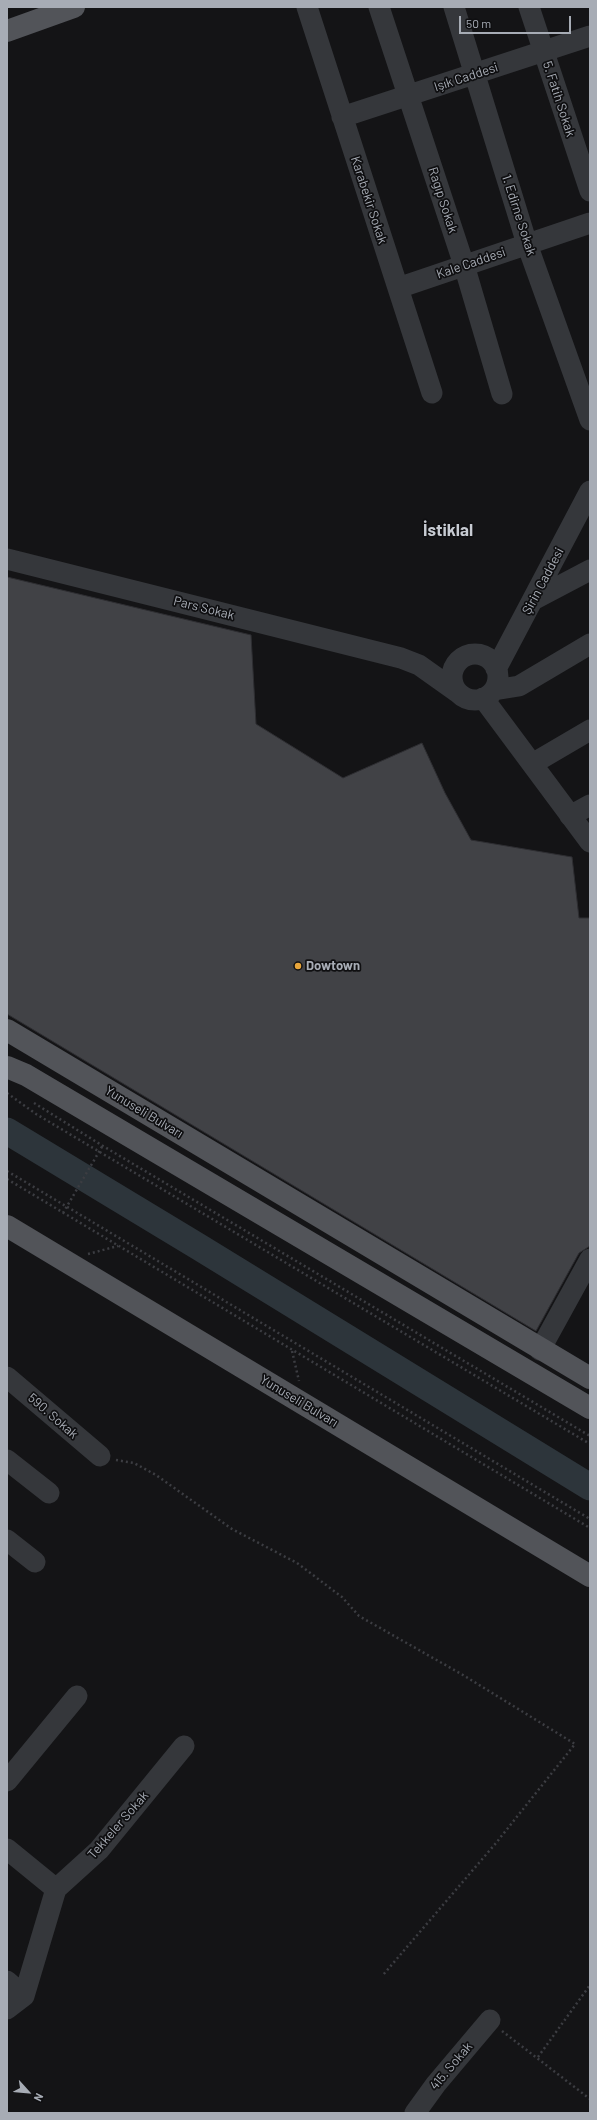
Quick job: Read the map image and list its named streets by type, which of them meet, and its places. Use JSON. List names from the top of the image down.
{
  "streets": {
    "main road": ["Yunuseli Bulvarı"],
    "street": [
      "Işık Caddesi",
      "5. Fatih Sokak",
      "Karabekir Sokak",
      "Ragıp Sokak",
      "1. Edirne Sokak",
      "Kale Caddesi",
      "Şirin Caddesi",
      "Pars Sokak",
      "590. Sokak",
      "Tekkeler Sokak",
      "415. Sokak"
    ]
  },
  "crossings": [
    ["Işık Caddesi", "5. Fatih Sokak"],
    ["Işık Caddesi", "Karabekir Sokak"],
    ["Işık Caddesi", "Ragıp Sokak"],
    ["Işık Caddesi", "1. Edirne Sokak"],
    ["Karabekir Sokak", "Kale Caddesi"],
    ["Ragıp Sokak", "Kale Caddesi"],
    ["1. Edirne Sokak", "Kale Caddesi"]
  ],
  "districts": ["İstiklal"],
  "places": ["Dowtown"],
  "scale_bar": "50 m",
  "north": "bottom right"
}
